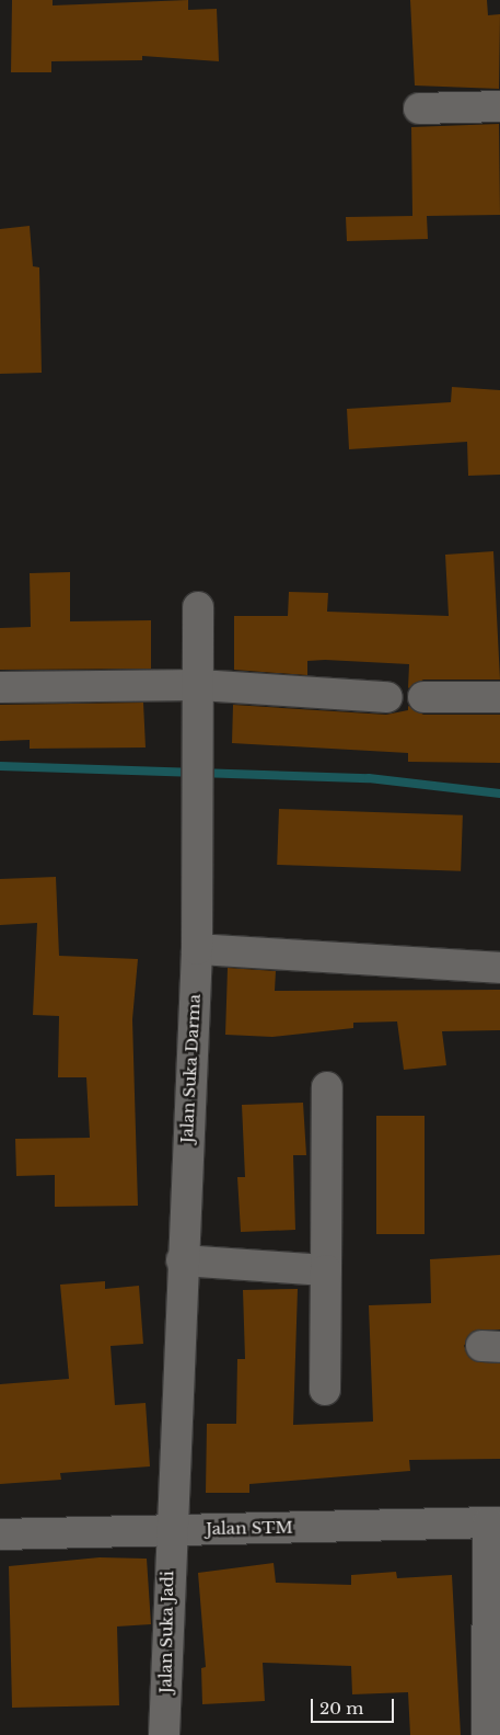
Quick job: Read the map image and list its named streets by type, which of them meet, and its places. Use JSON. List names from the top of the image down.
{
  "streets": {
    "street": ["Jalan Suka Darma", "Jalan STM", "Jalan Suka Jadi"]
  },
  "crossings": [
    ["Jalan Suka Darma", "Jalan STM"],
    ["Jalan Suka Darma", "Jalan Suka Jadi"],
    ["Jalan STM", "Jalan Suka Jadi"]
  ],
  "scale_bar": "20 m"
}
